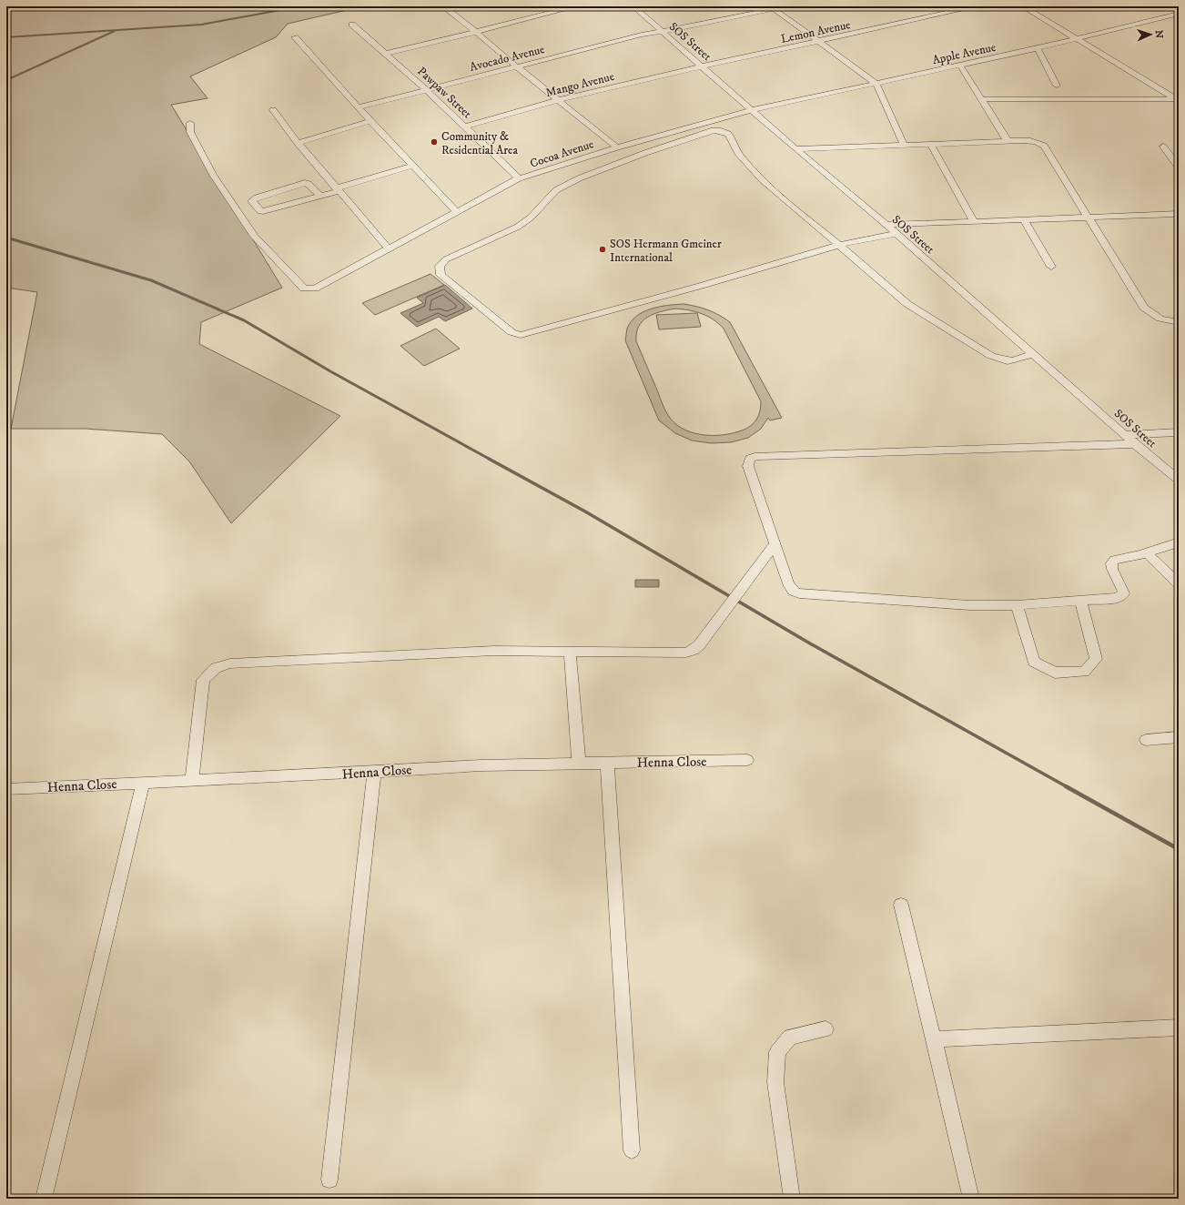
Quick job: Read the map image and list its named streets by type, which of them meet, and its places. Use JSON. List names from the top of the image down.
{
  "streets": {
    "street": [
      "Lemon Avenue",
      "SOS Street",
      "Apple Avenue",
      "Avocado Avenue",
      "Mango Avenue",
      "Pawpaw Street",
      "Cocoa Avenue",
      "Henna Close"
    ]
  },
  "crossings": [
    ["Lemon Avenue", "SOS Street"],
    ["Lemon Avenue", "Mango Avenue"],
    ["SOS Street", "Apple Avenue"],
    ["SOS Street", "Avocado Avenue"],
    ["SOS Street", "Mango Avenue"],
    ["SOS Street", "Cocoa Avenue"],
    ["Apple Avenue", "Cocoa Avenue"],
    ["Avocado Avenue", "Pawpaw Street"],
    ["Mango Avenue", "Pawpaw Street"],
    ["Pawpaw Street", "Cocoa Avenue"]
  ],
  "places": ["Community & Residential Area", "SOS Hermann Gmeiner International"],
  "north": "right"
}
